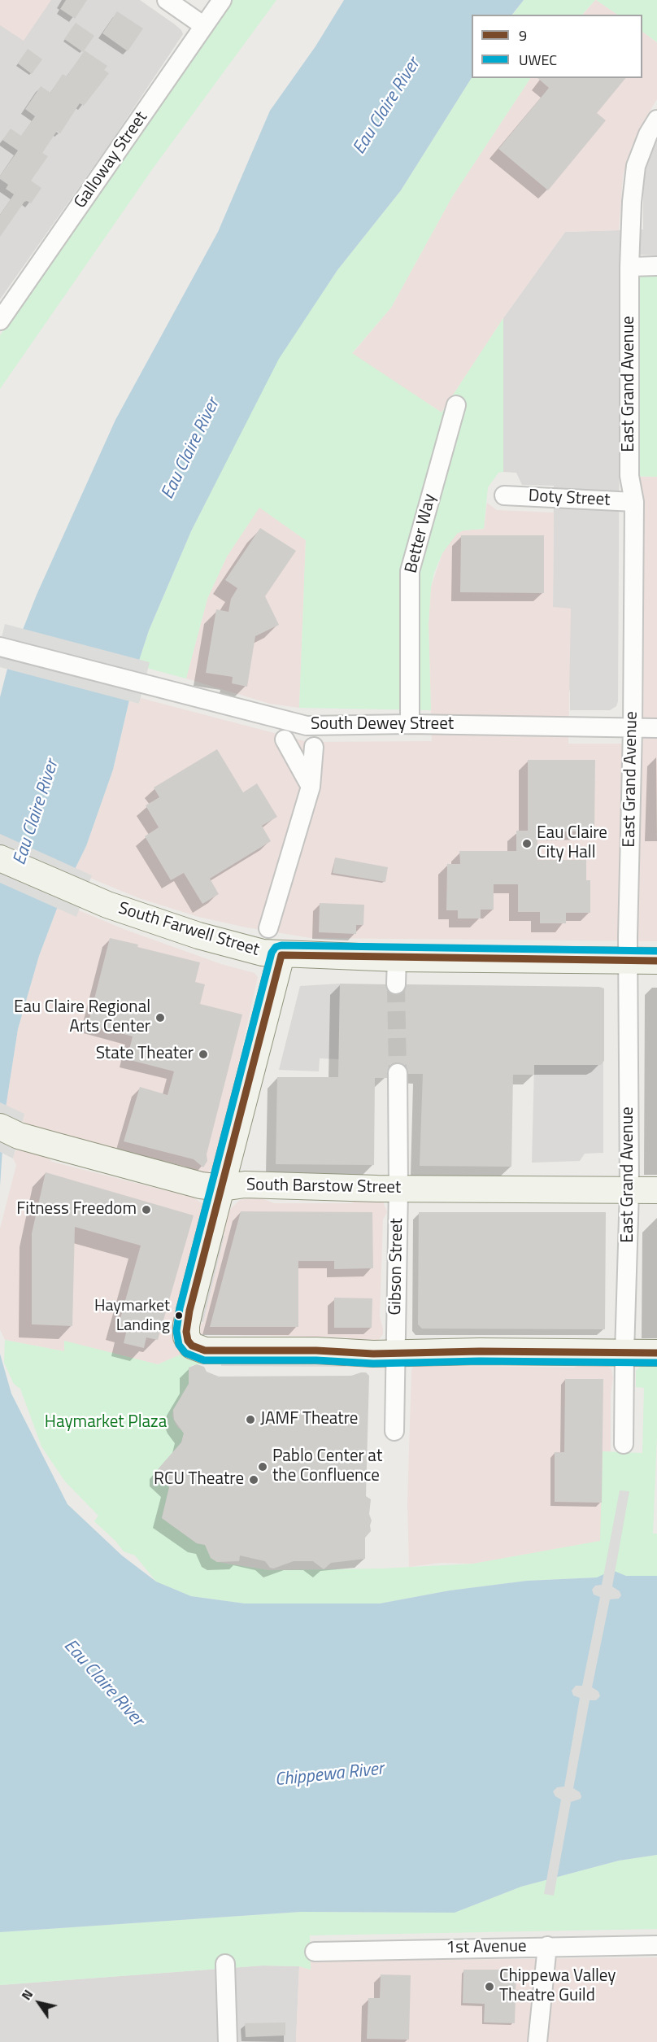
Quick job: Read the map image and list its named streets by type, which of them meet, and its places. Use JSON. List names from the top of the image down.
{
  "streets": {
    "street": [
      "Galloway Street",
      "East Grand Avenue",
      "Doty Street",
      "Better Way",
      "South Dewey Street",
      "South Farwell Street",
      "South Barstow Street",
      "Gibson Street",
      "1st Avenue"
    ]
  },
  "crossings": [
    ["East Grand Avenue", "Doty Street"],
    ["East Grand Avenue", "South Dewey Street"],
    ["East Grand Avenue", "South Farwell Street"],
    ["East Grand Avenue", "South Barstow Street"],
    ["Better Way", "South Dewey Street"],
    ["South Barstow Street", "Gibson Street"]
  ],
  "water": ["Eau Claire River", "Chippewa River"],
  "parks": ["Haymarket Plaza"],
  "places": [
    "Eau Claire City Hall",
    "Eau Claire Regional Arts Center",
    "State Theater",
    "Fitness Freedom",
    "Haymarket Landing",
    "JAMF Theatre",
    "Pablo Center at the Confluence",
    "RCU Theatre",
    "Chippewa Valley Theatre Guild"
  ],
  "lines": ["transit line UWEC", "transit line 9"],
  "legend": ["9", "UWEC"],
  "north": "top left"
}
